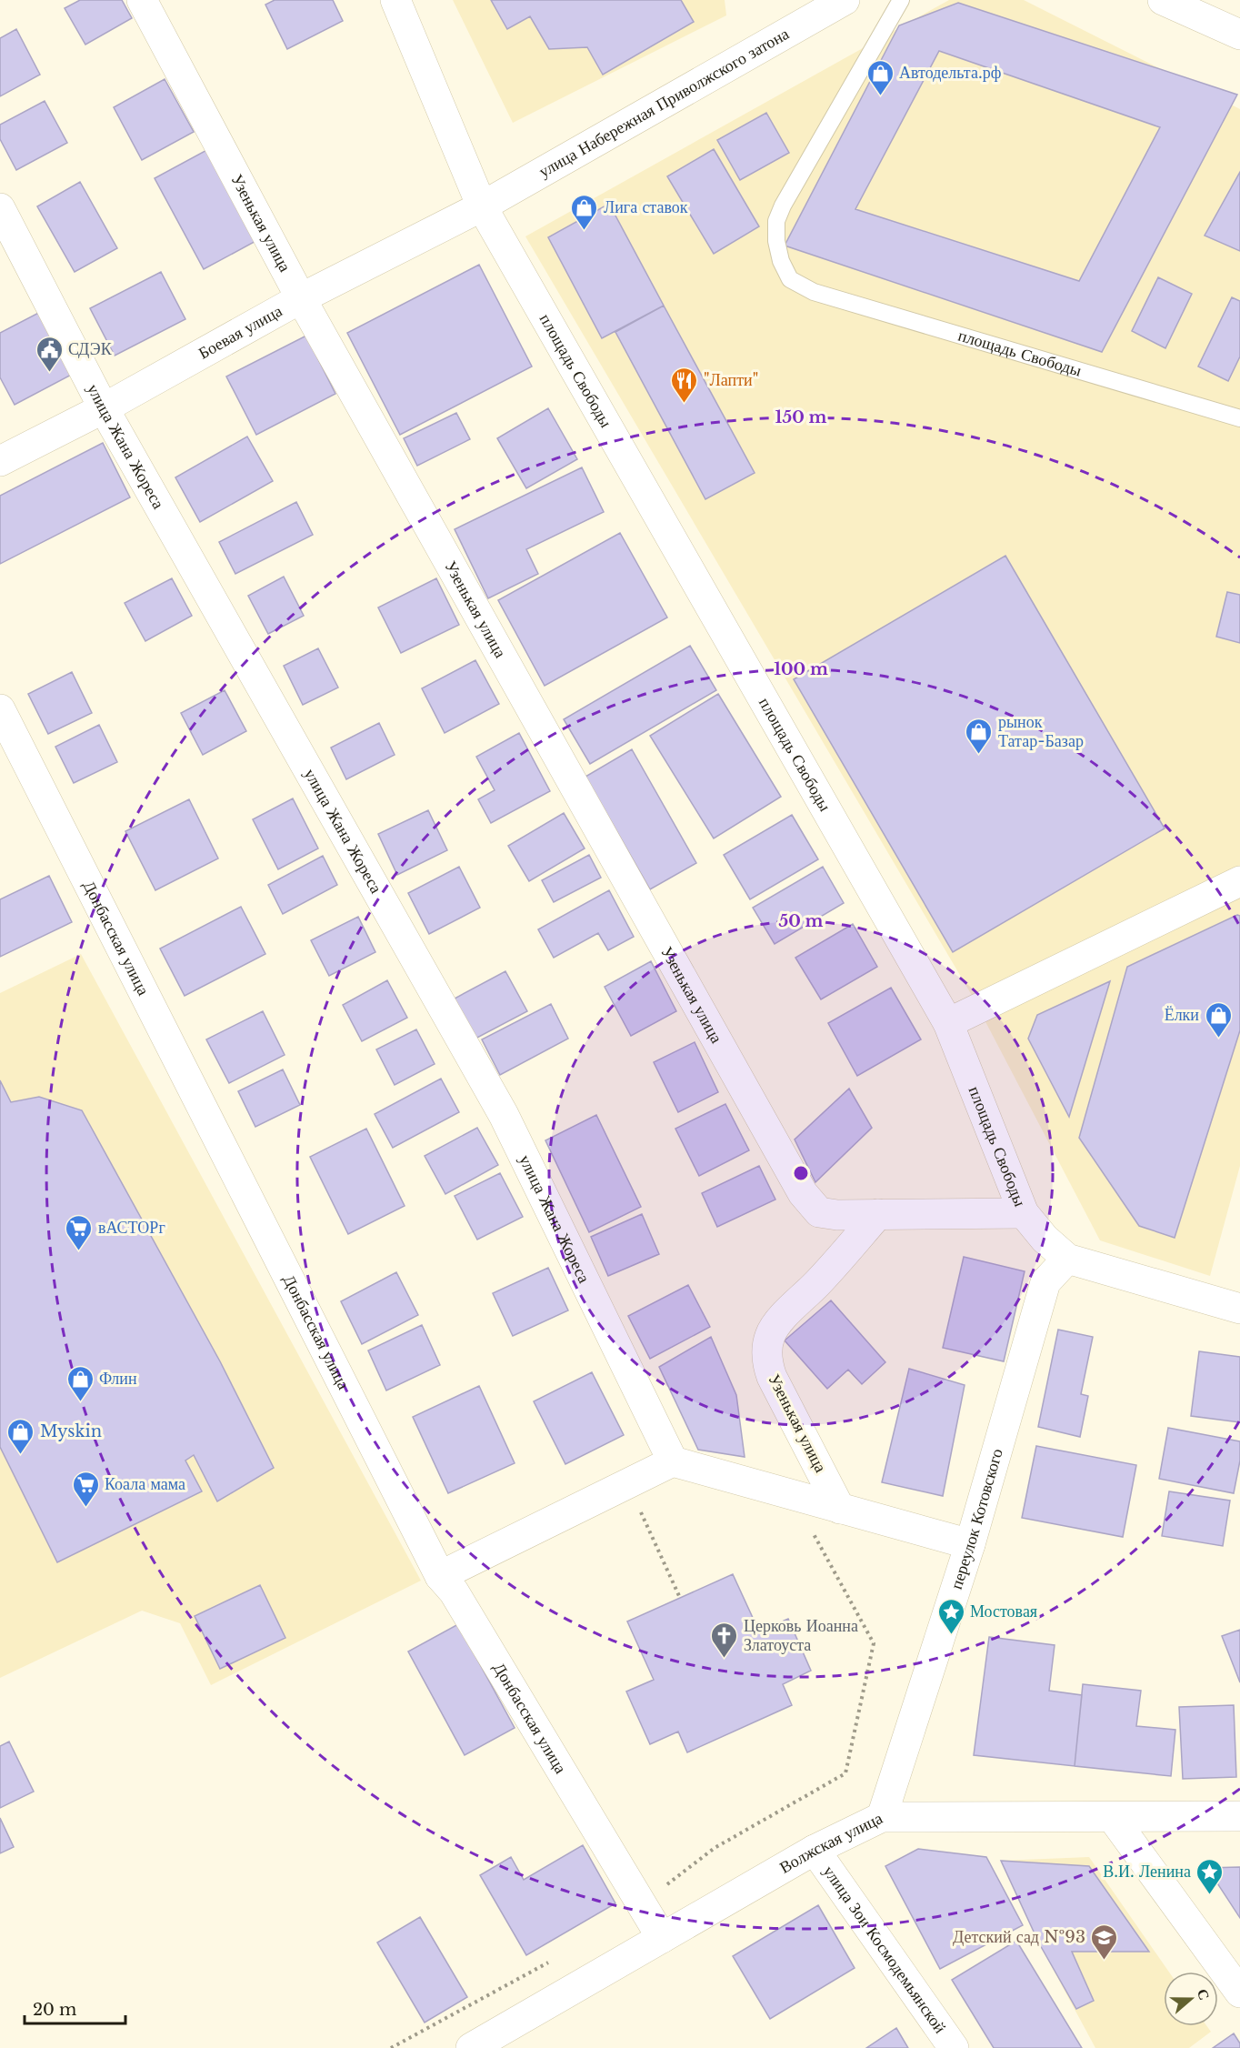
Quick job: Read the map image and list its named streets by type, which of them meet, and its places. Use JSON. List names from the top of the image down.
{
  "streets": {
    "street": [
      "улица Набережная Приволжского затона",
      "Узенькая улица",
      "Боевая улица",
      "площадь Свободы",
      "улица Жана Жореса",
      "Донбасская улица",
      "переулок Котовского",
      "Волжская улица",
      "улица Зои Космодемьянской"
    ]
  },
  "crossings": [
    ["улица Набережная Приволжского затона", "Боевая улица"],
    ["улица Набережная Приволжского затона", "площадь Свободы"],
    ["Узенькая улица", "Боевая улица"],
    ["Боевая улица", "площадь Свободы"],
    ["Боевая улица", "улица Жана Жореса"],
    ["площадь Свободы", "переулок Котовского"],
    ["Донбасская улица", "Волжская улица"],
    ["переулок Котовского", "Волжская улица"],
    ["Волжская улица", "улица Зои Космодемьянской"]
  ],
  "places": {
    "shop": [
      "Автодельта.рф",
      "Лига ставок",
      "рынок Татар-Базар",
      "Ёлки",
      "Флин",
      "Myskin"
    ],
    "public building": ["СДЭК"],
    "restaurant": ["\"Лапти\""],
    "supermarket": ["вАСТОРг", "Коала мама"],
    "place": ["Мостовая", "В.И. Ленина"],
    "church": ["Церковь Иоанна Златоуста"],
    "school or university": ["Детский сад №93"]
  },
  "scale_bar": "20 m",
  "north": "right",
  "rings": ["150 m", "100 m", "50 m"]
}
